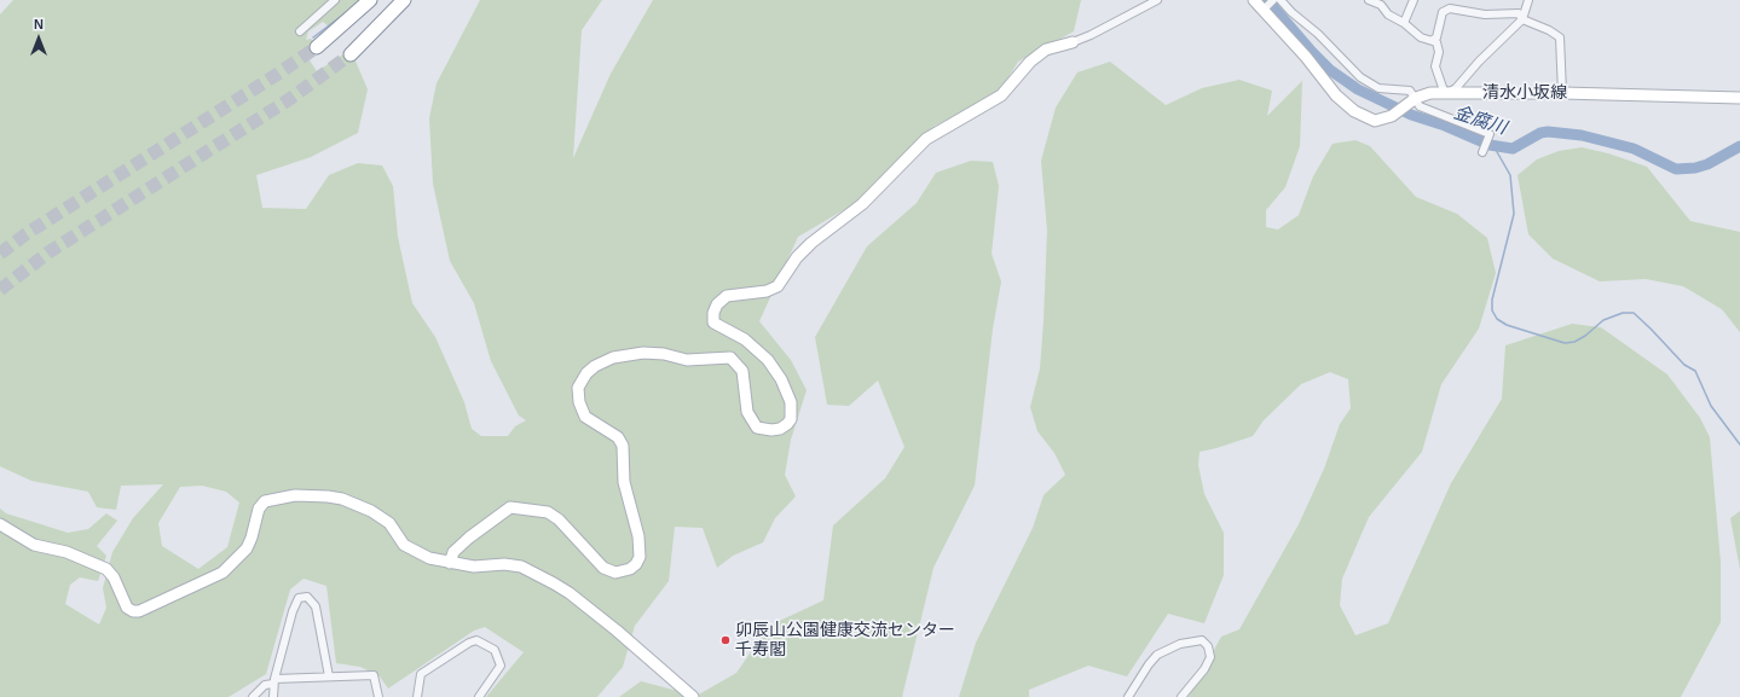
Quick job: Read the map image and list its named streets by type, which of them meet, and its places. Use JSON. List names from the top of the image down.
{
  "streets": {
    "street": ["清水小坂線"]
  },
  "water": ["金腐川"],
  "places": ["卯辰山公園健康交流センター 千寿閣"],
  "north": "top"
}
